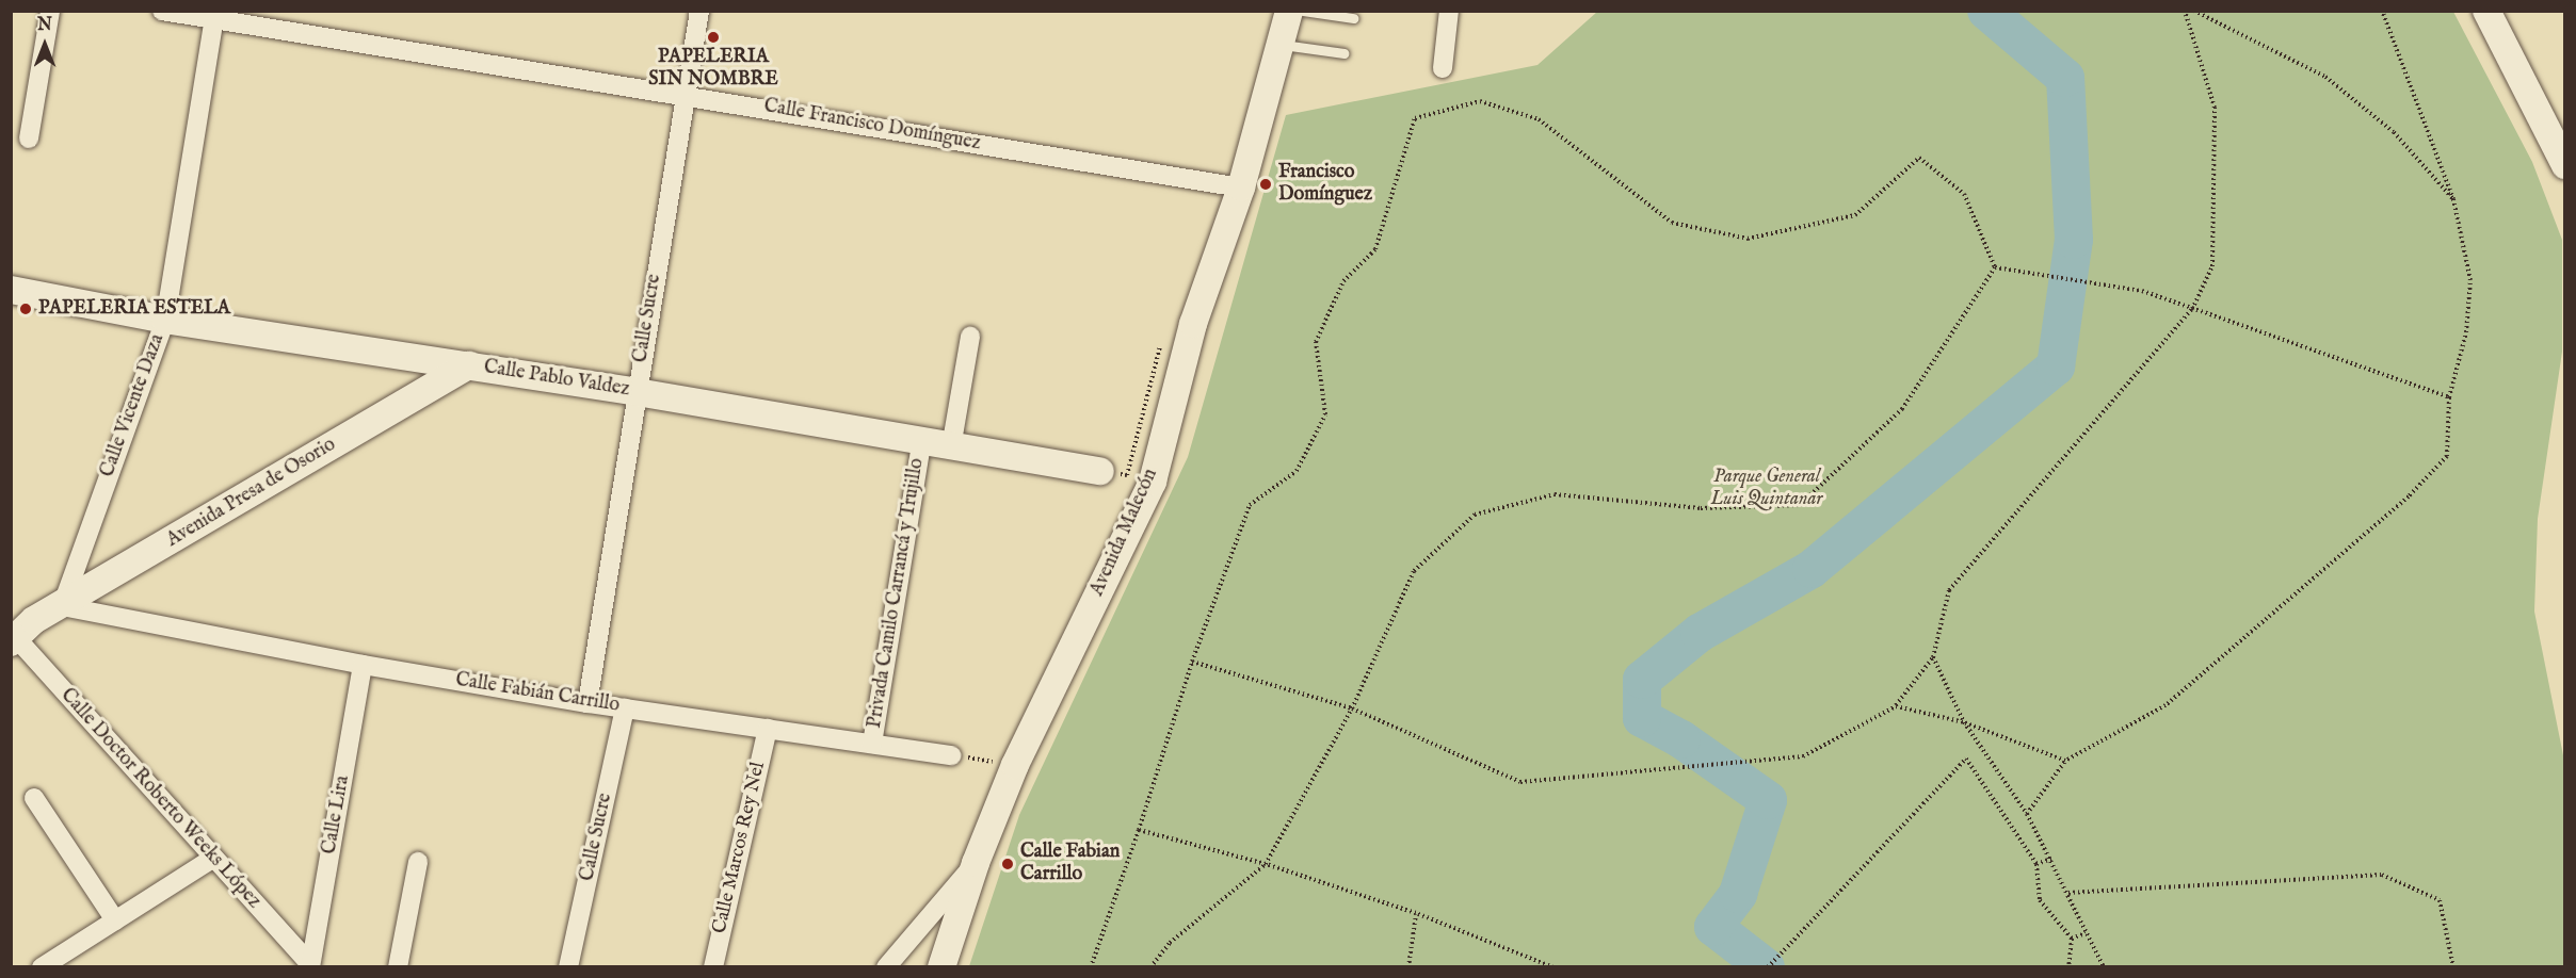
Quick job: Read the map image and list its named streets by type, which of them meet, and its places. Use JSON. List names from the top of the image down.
{
  "streets": {
    "street": [
      "Calle Francisco Domínguez",
      "Calle Sucre",
      "Calle Pablo Valdez",
      "Calle Vicente Daza",
      "Avenida Presa de Osorio",
      "Avenida Malecón",
      "Privada Camilo Carrancá y Trujillo",
      "Calle Fabián Carrillo",
      "Calle Doctor Roberto Weeks López",
      "Calle Lira",
      "Calle Marcos Rey Nel"
    ]
  },
  "crossings": [
    ["Calle Francisco Domínguez", "Calle Sucre"],
    ["Calle Francisco Domínguez", "Calle Vicente Daza"],
    ["Calle Francisco Domínguez", "Avenida Malecón"],
    ["Calle Sucre", "Calle Pablo Valdez"],
    ["Calle Sucre", "Calle Fabián Carrillo"],
    ["Calle Pablo Valdez", "Calle Vicente Daza"],
    ["Calle Pablo Valdez", "Avenida Presa de Osorio"],
    ["Calle Pablo Valdez", "Privada Camilo Carrancá y Trujillo"],
    ["Calle Vicente Daza", "Avenida Presa de Osorio"],
    ["Calle Vicente Daza", "Calle Fabián Carrillo"],
    ["Avenida Presa de Osorio", "Calle Fabián Carrillo"],
    ["Avenida Presa de Osorio", "Calle Doctor Roberto Weeks López"],
    ["Privada Camilo Carrancá y Trujillo", "Calle Fabián Carrillo"],
    ["Calle Fabián Carrillo", "Calle Lira"],
    ["Calle Fabián Carrillo", "Calle Marcos Rey Nel"],
    ["Calle Doctor Roberto Weeks López", "Calle Lira"]
  ],
  "parks": ["Parque General Luis Quintanar"],
  "places": [
    "PAPELERIA SIN NOMBRE",
    "Francisco Domínguez",
    "PAPELERIA ESTELA",
    "Calle Fabian Carrillo"
  ],
  "north": "top"
}
